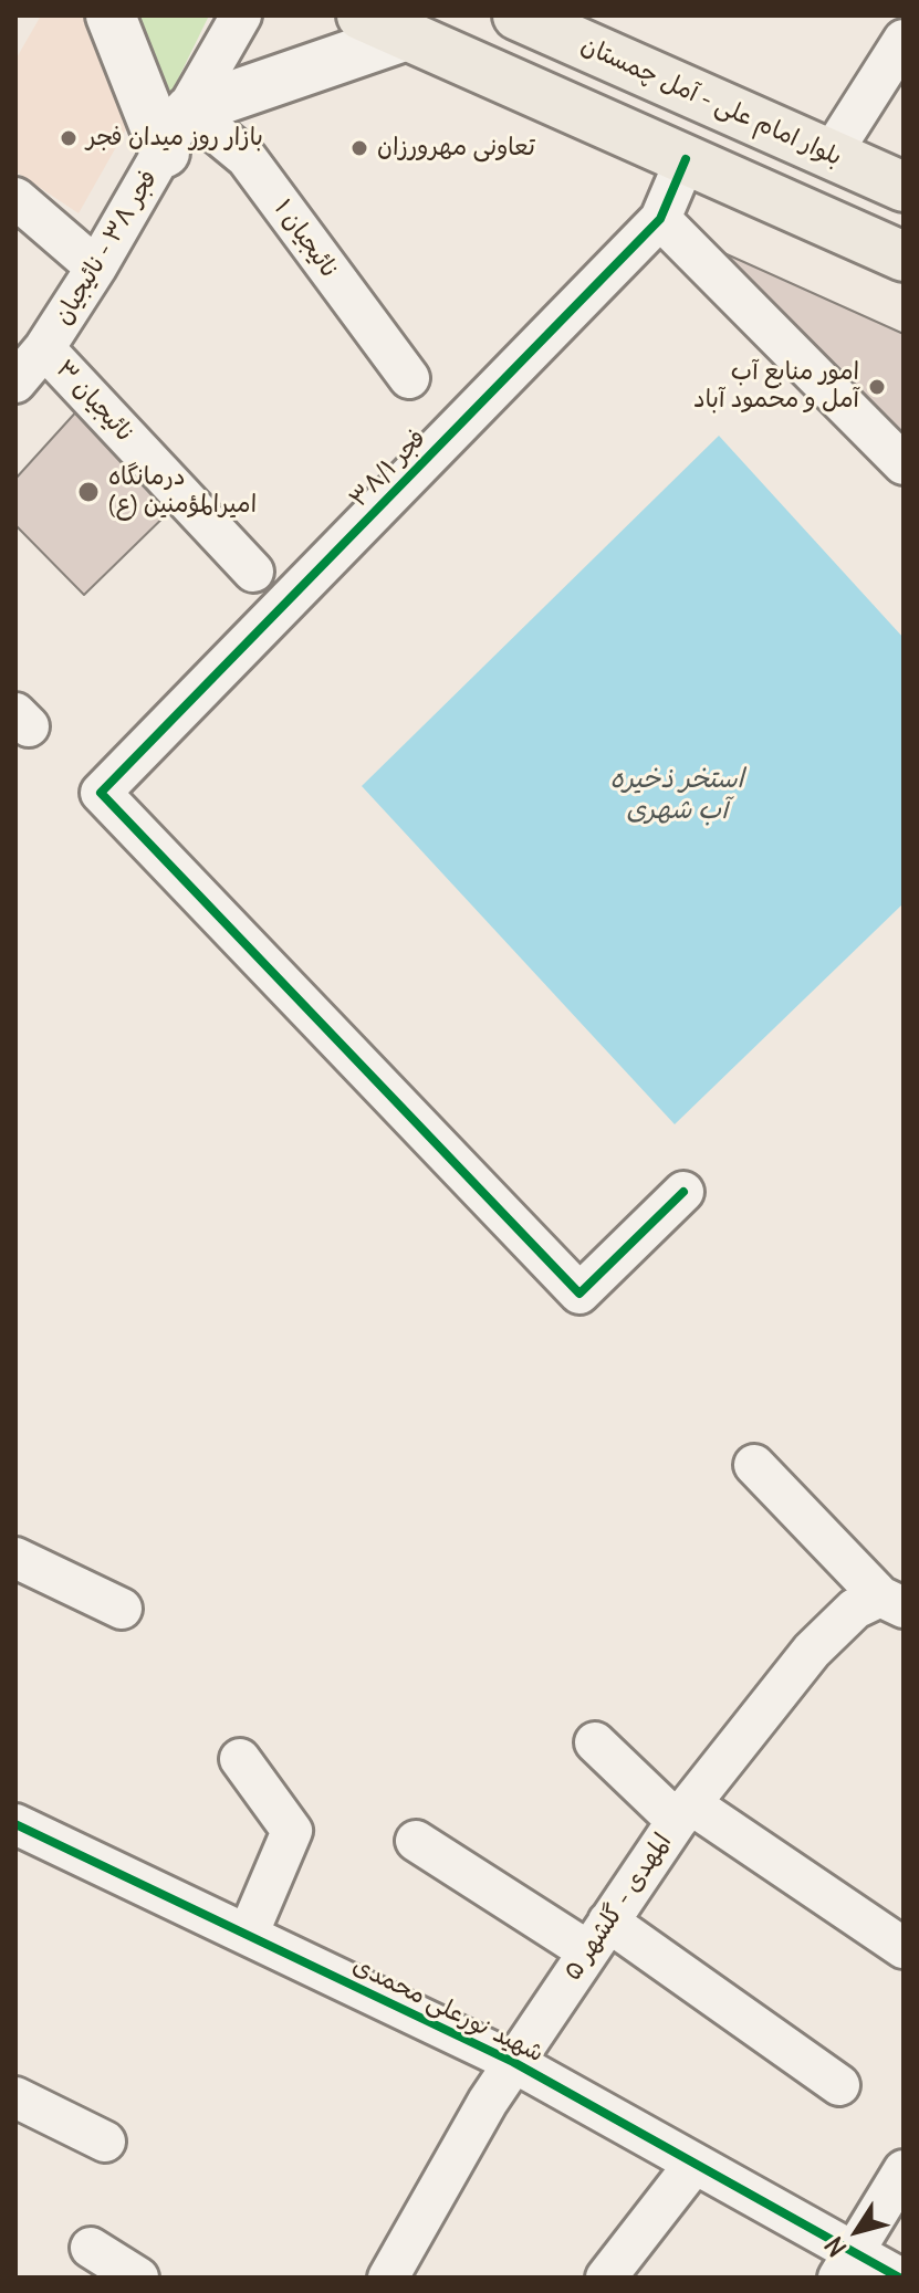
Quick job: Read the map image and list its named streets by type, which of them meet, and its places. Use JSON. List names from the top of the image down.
{
  "streets": {
    "main road": ["بلوار امام علی - آمل چمستان"],
    "street": [
      "نائیجیان ۱",
      "فجر ۳۸ - نائیجیان",
      "نائیجیان ۳",
      "فجر ۳۸/۱",
      "المهدی - گلشهر ۵",
      "شهید نورعلی محمدی"
    ]
  },
  "crossings": [
    ["نائیجیان ۱", "فجر ۳۸ - نائیجیان"],
    ["فجر ۳۸ - نائیجیان", "نائیجیان ۳"],
    ["المهدی - گلشهر ۵", "شهید نورعلی محمدی"]
  ],
  "water": ["استخر ذخیره آب شهری"],
  "places": [
    "بازار روز میدان فجر",
    "تعاونی مهرورزان",
    "امور منابع آب آمل و محمود آباد",
    "درمانگاه امیرالمؤمنین (ع)"
  ],
  "north": "bottom left"
}
